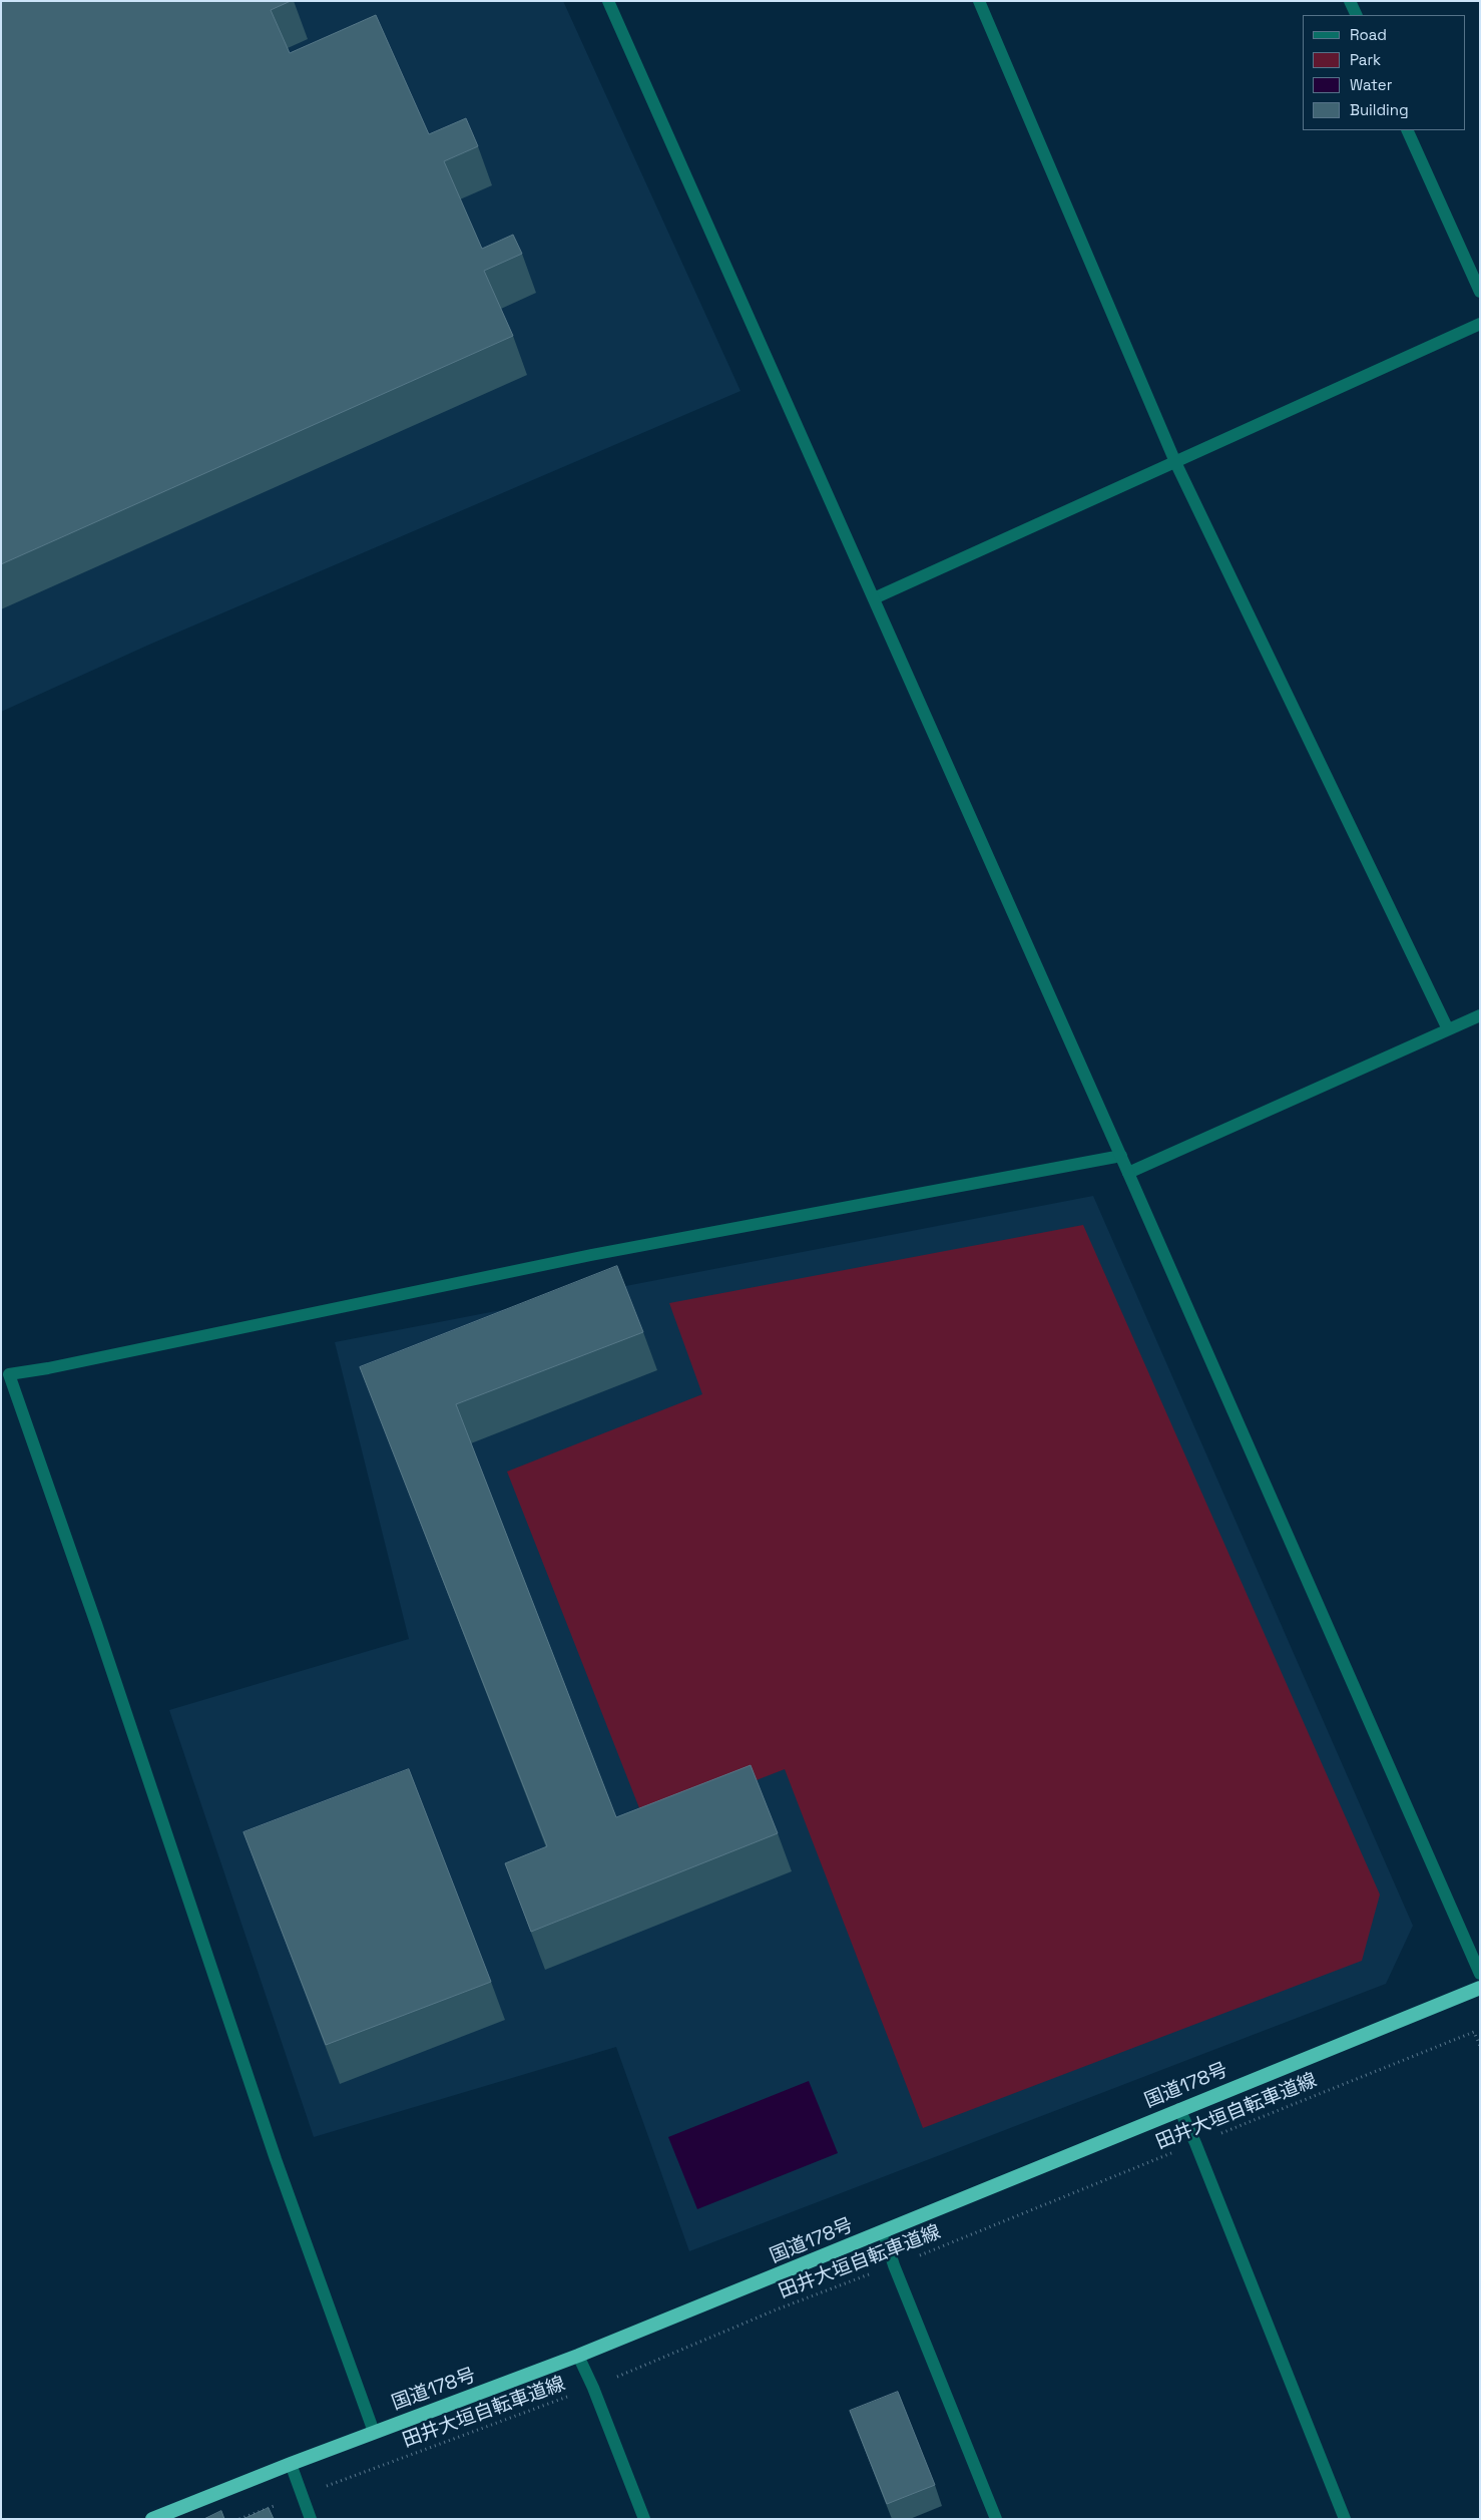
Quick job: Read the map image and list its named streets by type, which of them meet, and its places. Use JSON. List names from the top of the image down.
{
  "streets": {
    "highway": ["国道178号"],
    "path": ["田井大垣自転車道線"]
  },
  "legend": [
    "Road",
    "Park",
    "Water",
    "Building"
  ]
}
